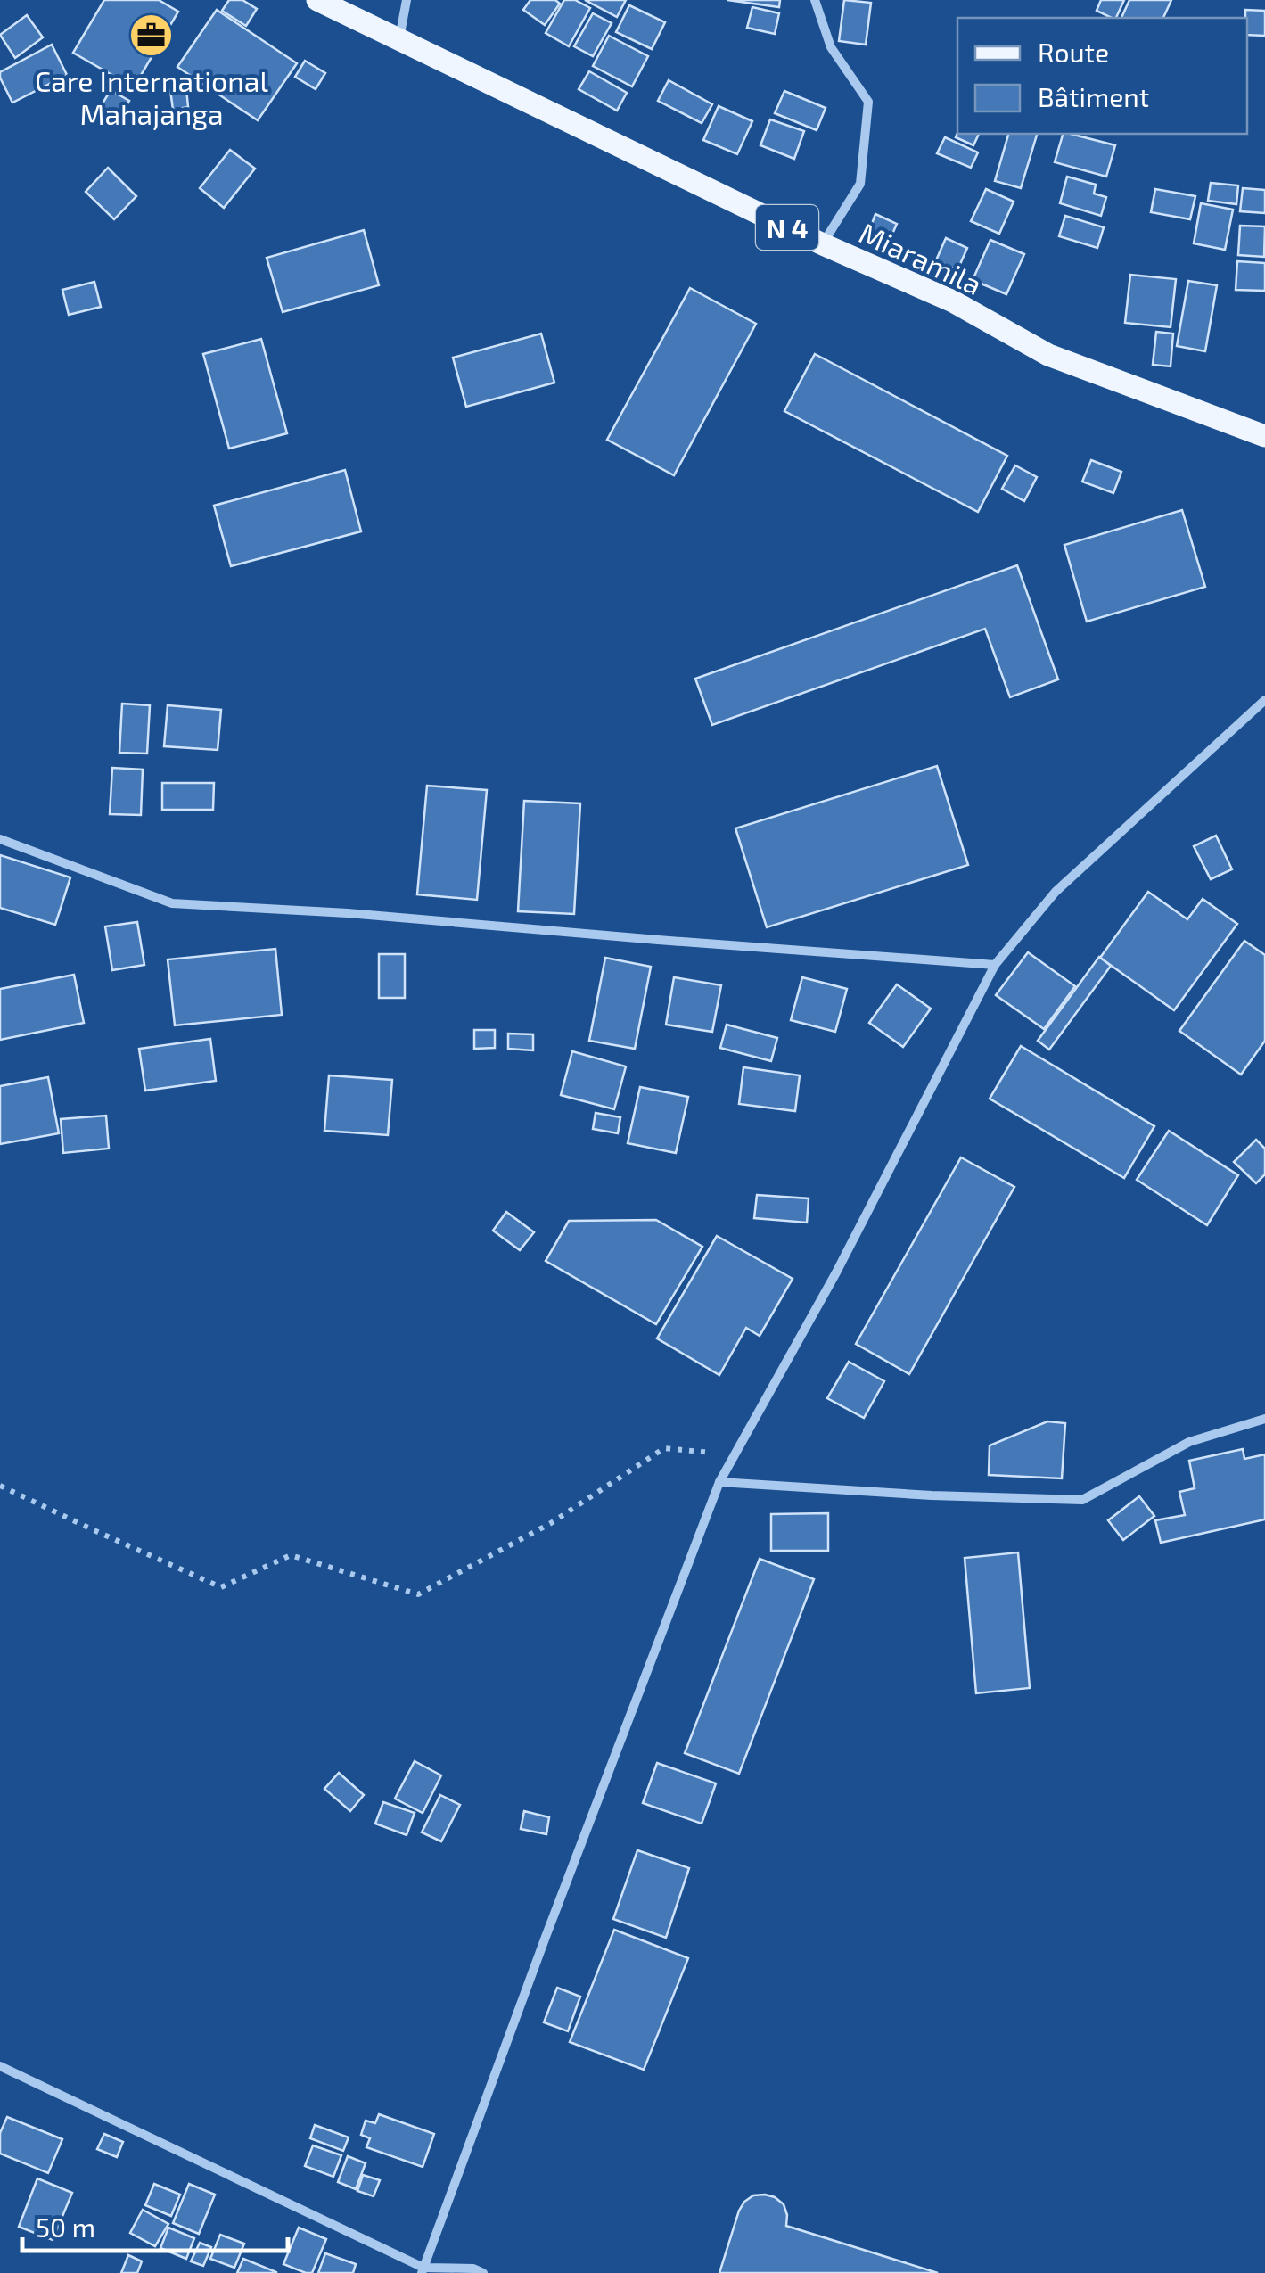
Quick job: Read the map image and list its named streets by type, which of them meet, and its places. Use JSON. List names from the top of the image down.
{
  "streets": {
    "main road": ["N 4", "Miaramila"]
  },
  "places": {
    "office": ["Care International Mahajanga"]
  },
  "legend": ["Route", "Bâtiment"],
  "scale_bar": "50 m"
}
